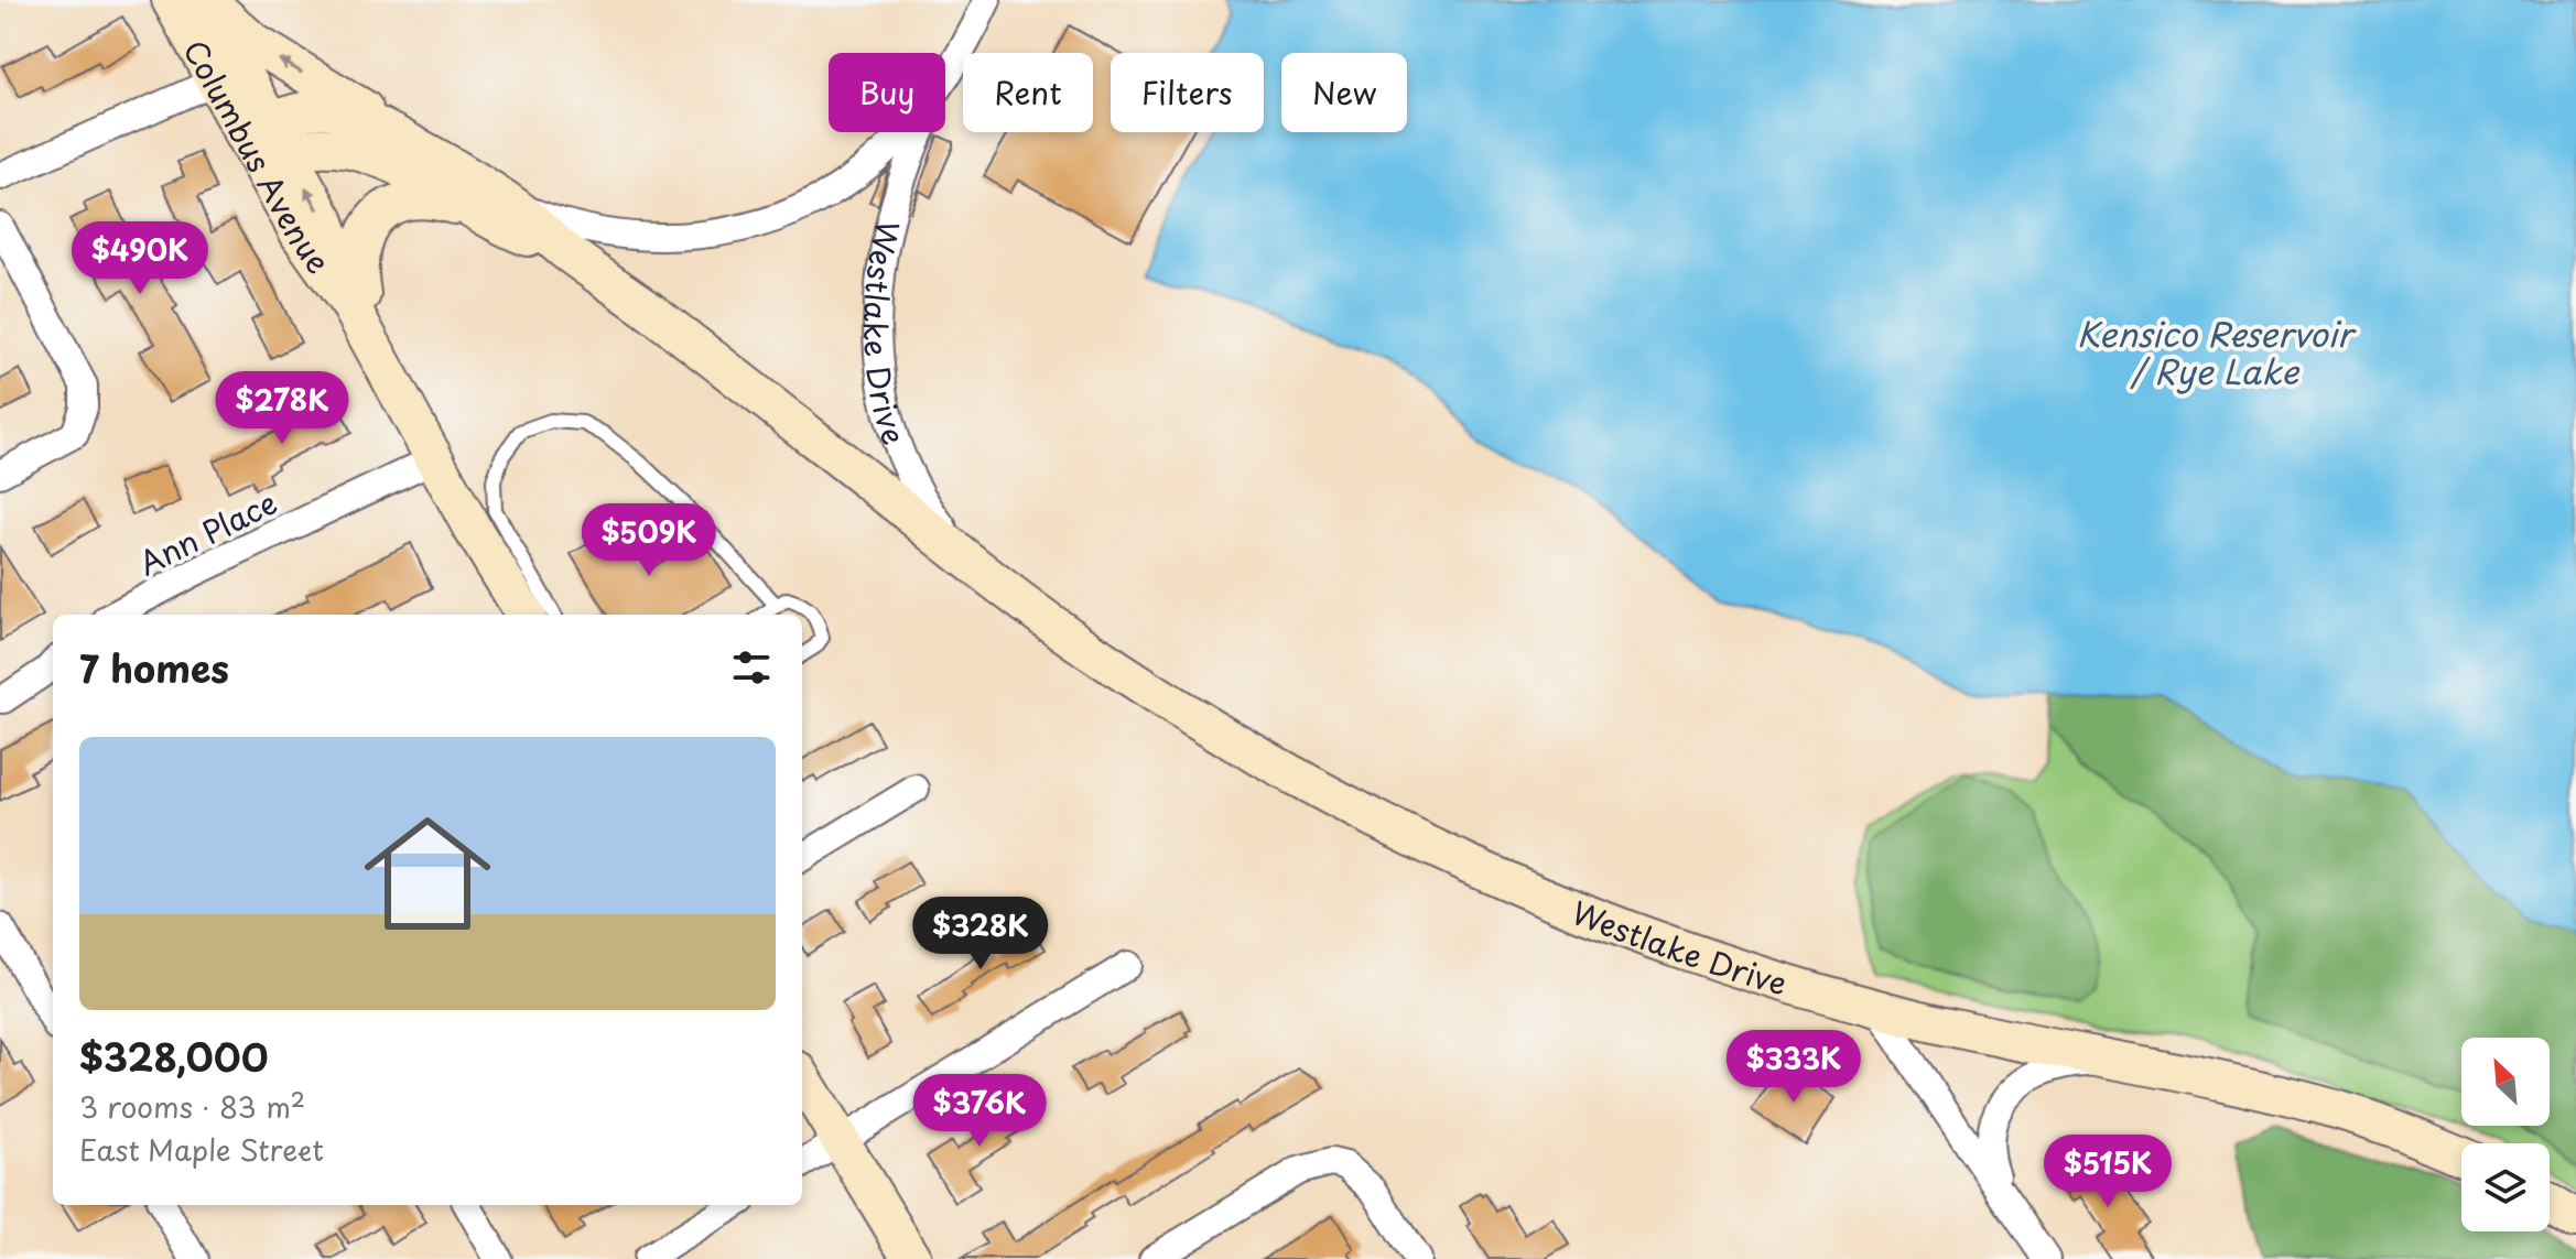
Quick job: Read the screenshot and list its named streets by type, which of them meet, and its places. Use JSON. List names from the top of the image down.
{
  "streets": {
    "street": ["Columbus Avenue", "Westlake Drive", "Ann Place"]
  },
  "crossings": [
    ["Columbus Avenue", "Ann Place"]
  ],
  "water": ["Kensico Reservoir / Rye Lake"],
  "north": "top left",
  "page": {
    "chip": [
      "Buy",
      "Rent",
      "Filters",
      "New"
    ],
    "price": [
      "$490K",
      "$278K",
      "$509K",
      "$328K",
      "$333K",
      "$376K",
      "$515K"
    ],
    "heading": "7 homes",
    "list": [
      {
        "name": "$328,000",
        "note": "3 rooms · 83 m² · East Maple Street"
      }
    ]
  }
}
